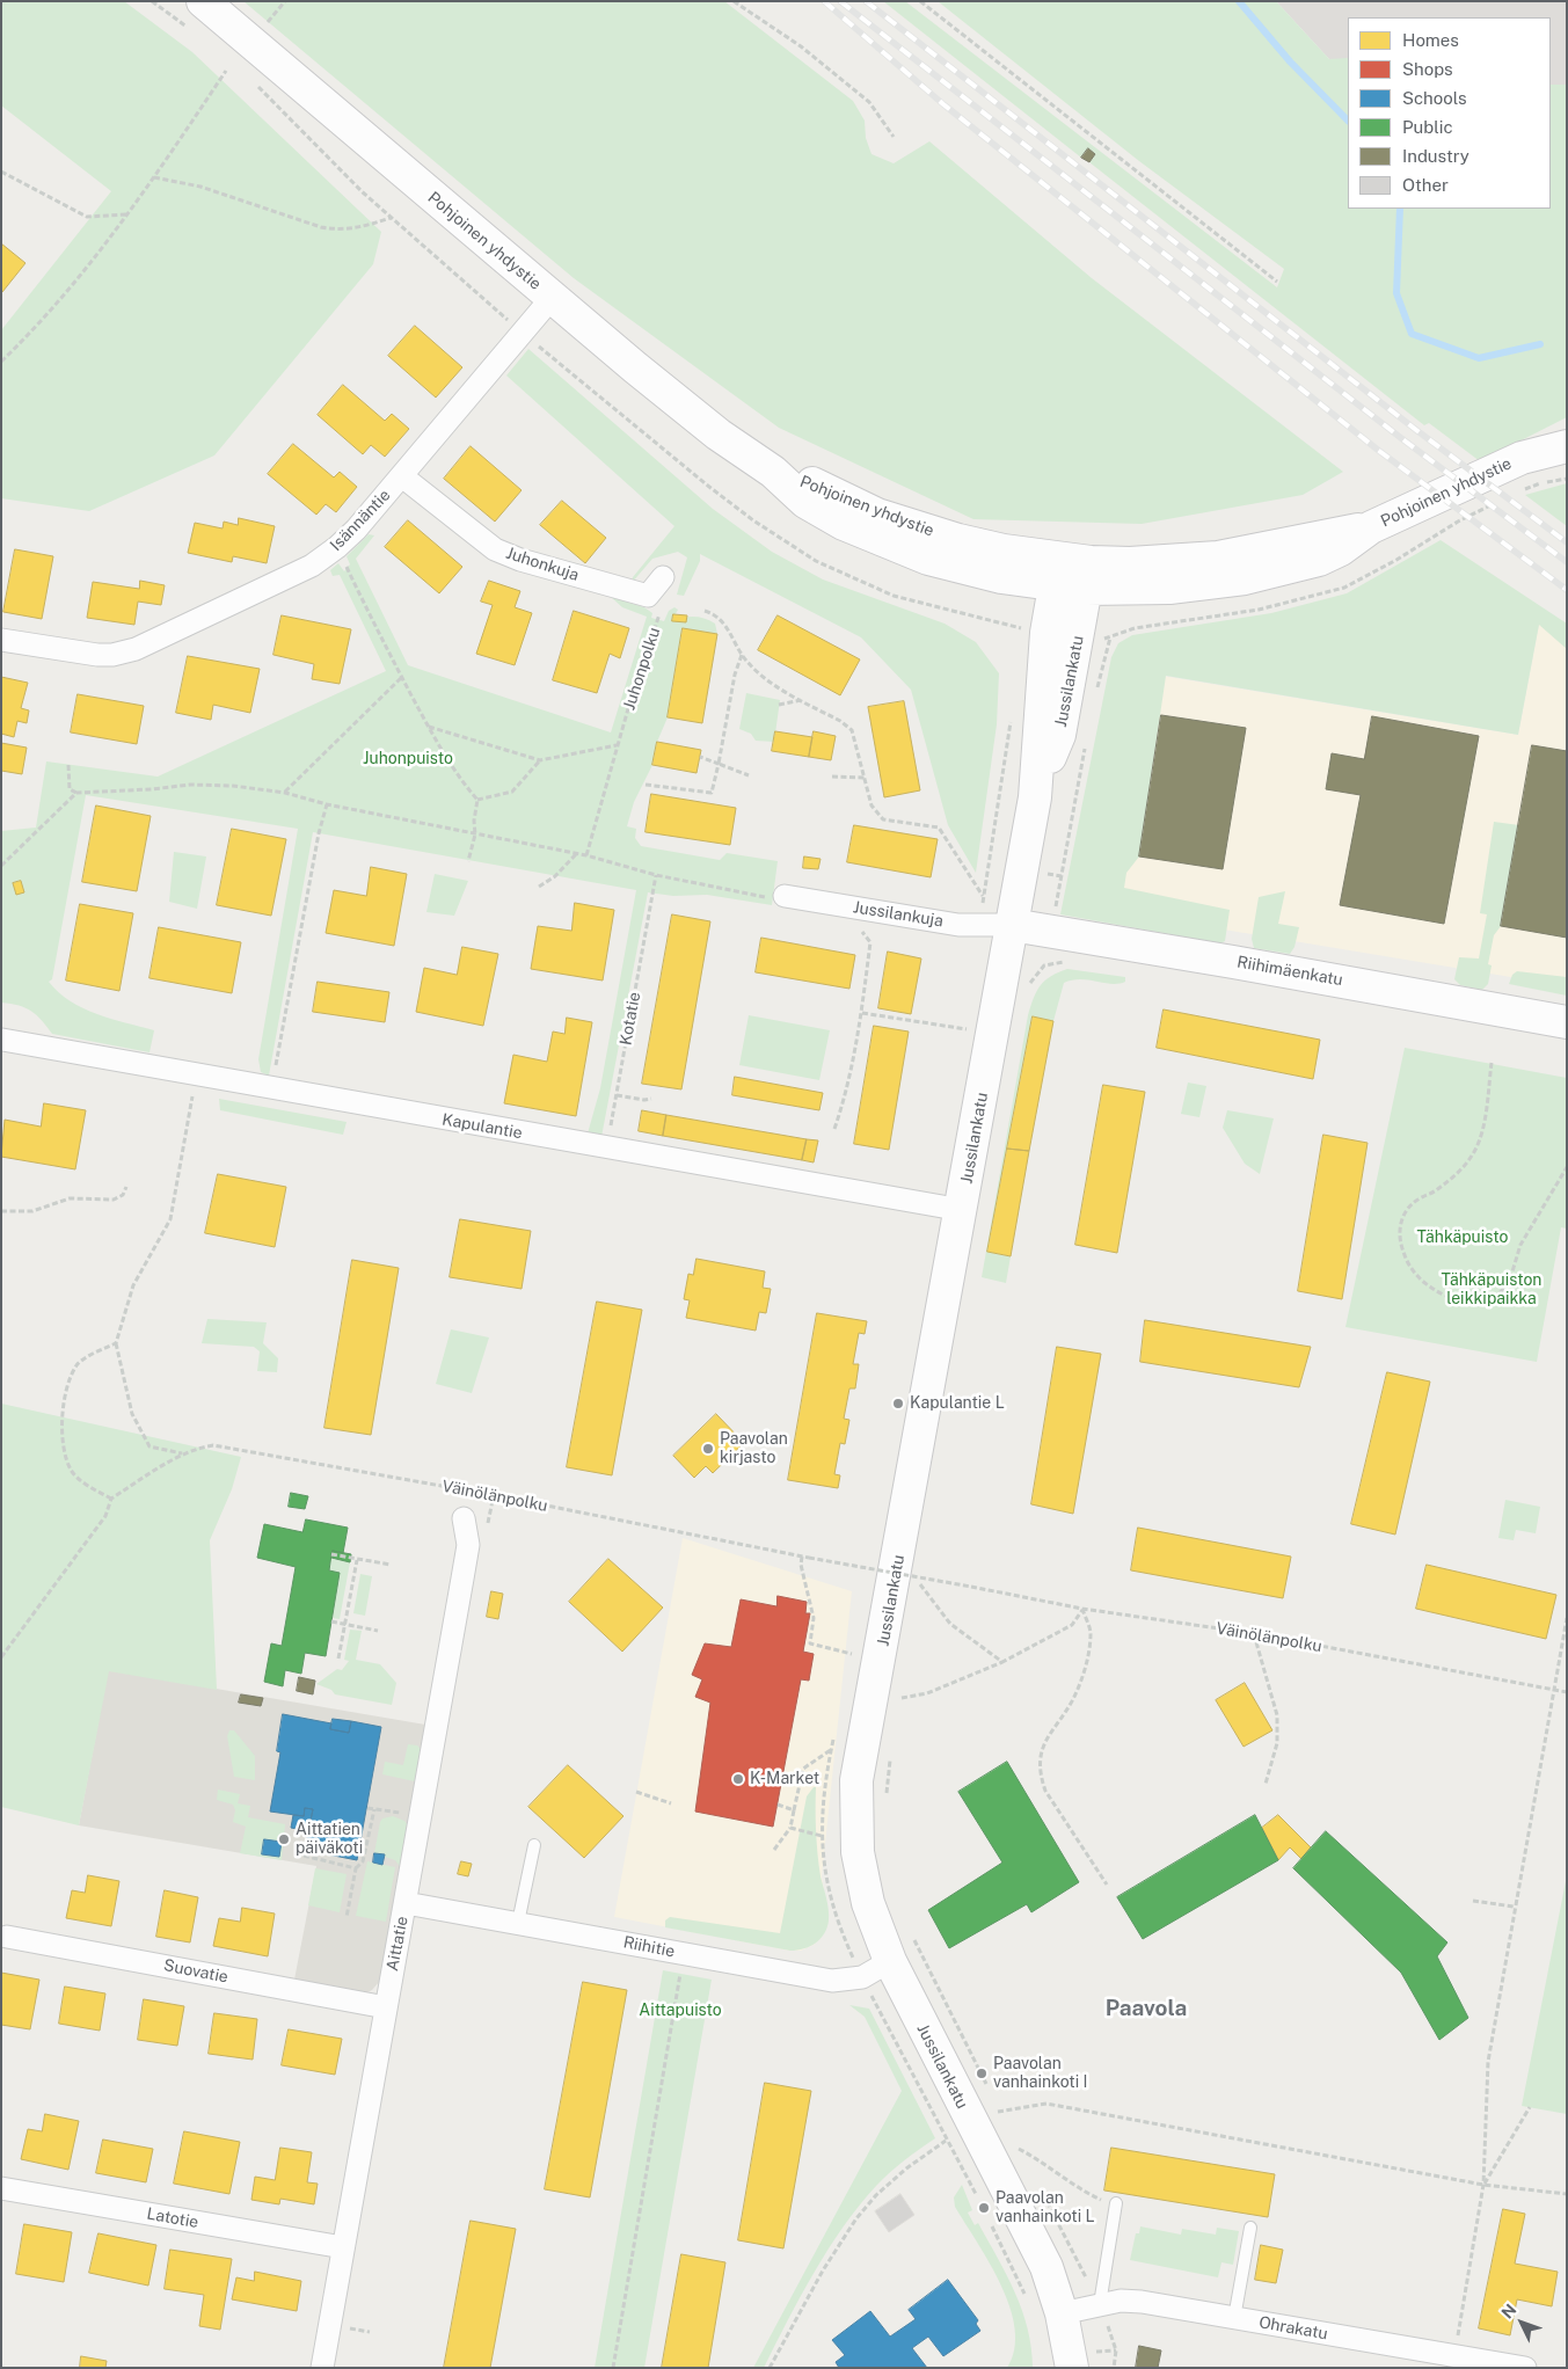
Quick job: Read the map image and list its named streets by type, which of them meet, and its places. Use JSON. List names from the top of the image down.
{
  "streets": {
    "main road": ["Pohjoinen yhdystie", "Jussilankatu", "Riihimäenkatu"],
    "street": [
      "Isännäntie",
      "Juhonkuja",
      "Jussilankuja",
      "Kapulantie",
      "Aittatie",
      "Riihitie",
      "Suovatie",
      "Latotie",
      "Ohrakatu"
    ],
    "path": ["Juhonpolku", "Kotatie", "Väinölänpolku"]
  },
  "crossings": [
    ["Pohjoinen yhdystie", "Isännäntie"],
    ["Pohjoinen yhdystie", "Jussilankatu"],
    ["Isännäntie", "Juhonkuja"],
    ["Juhonkuja", "Juhonpolku"],
    ["Jussilankatu", "Jussilankuja"],
    ["Jussilankatu", "Riihimäenkatu"],
    ["Jussilankatu", "Kapulantie"],
    ["Jussilankatu", "Riihitie"],
    ["Jussilankatu", "Ohrakatu"],
    ["Jussilankuja", "Riihimäenkatu"],
    ["Kotatie", "Kapulantie"],
    ["Aittatie", "Riihitie"],
    ["Aittatie", "Suovatie"],
    ["Aittatie", "Latotie"]
  ],
  "districts": ["Paavola"],
  "parks": [
    "Juhonpuisto",
    "Tähkäpuisto",
    "Tähkäpuiston leikkipaikka",
    "Aittapuisto"
  ],
  "places": [
    "Kapulantie L",
    "Paavolan kirjasto",
    "K-Market",
    "Aittatien päiväkoti",
    "Paavolan vanhainkoti I",
    "Paavolan vanhainkoti L"
  ],
  "legend": [
    "Homes",
    "Shops",
    "Schools",
    "Public",
    "Industry",
    "Other"
  ],
  "north": "top left"
}
